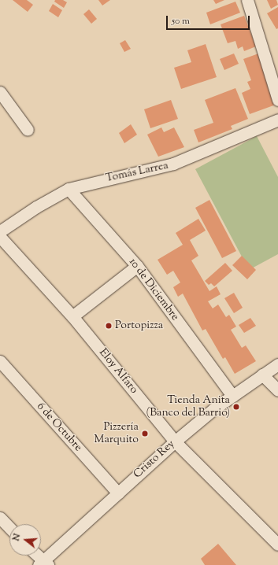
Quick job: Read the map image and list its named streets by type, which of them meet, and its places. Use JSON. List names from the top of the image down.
{
  "streets": {
    "street": [
      "Tomás Larrea",
      "10 de Diciembre",
      "Eloy Alfaro",
      "6 de Octubre",
      "Cristo Rey"
    ]
  },
  "crossings": [
    ["Tomás Larrea", "10 de Diciembre"],
    ["10 de Diciembre", "Cristo Rey"],
    ["Eloy Alfaro", "Cristo Rey"],
    ["6 de Octubre", "Cristo Rey"]
  ],
  "places": ["Portopizza", "Tienda Anita (Banco del Barrio)", "Pizzería Marquito"],
  "scale_bar": "50 m",
  "north": "left"
}
